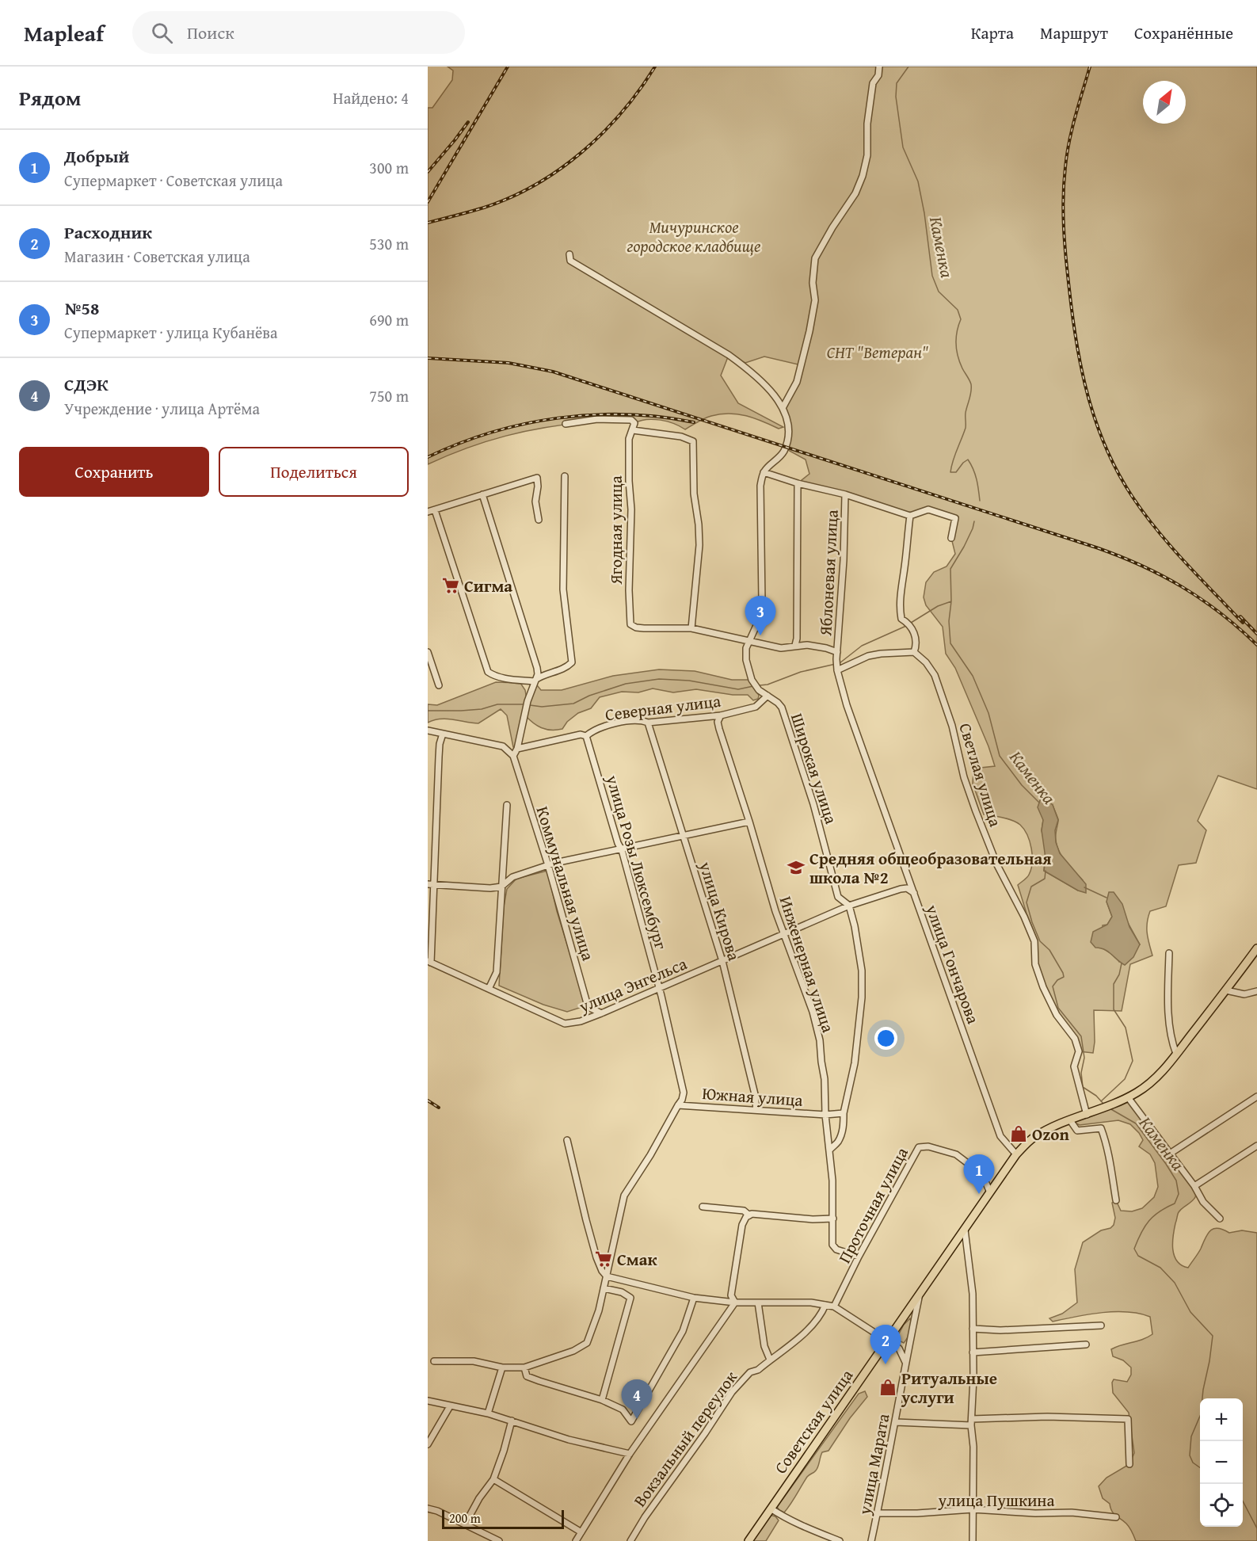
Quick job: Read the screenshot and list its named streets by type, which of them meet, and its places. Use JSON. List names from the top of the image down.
{
  "streets": {
    "main road": ["Советская улица"],
    "street": [
      "Ягодная улица",
      "Яблоневая улица",
      "Северная улица",
      "Широкая улица",
      "Светлая улица",
      "улица Розы Люксембург",
      "Коммунальная улица",
      "улица Кирова",
      "Инженерная улица",
      "улица Гончарова",
      "улица Энгельса",
      "Южная улица",
      "Проточная улица",
      "Вокзальный переулок",
      "улица Марата",
      "улица Пушкина"
    ]
  },
  "crossings": [
    ["Яблоневая улица", "улица Гончарова"],
    ["Северная улица", "Широкая улица"],
    ["Северная улица", "улица Розы Люксембург"],
    ["Северная улица", "улица Кирова"],
    ["Северная улица", "Инженерная улица"],
    ["Широкая улица", "улица Энгельса"],
    ["Светлая улица", "Советская улица"],
    ["улица Розы Люксембург", "улица Энгельса"],
    ["улица Розы Люксембург", "Южная улица"],
    ["Коммунальная улица", "улица Энгельса"],
    ["улица Кирова", "улица Энгельса"],
    ["улица Кирова", "Южная улица"],
    ["Инженерная улица", "улица Энгельса"],
    ["Инженерная улица", "Южная улица"],
    ["улица Гончарова", "Советская улица"],
    ["Проточная улица", "Советская улица"],
    ["Советская улица", "улица Марата"],
    ["улица Марата", "улица Пушкина"]
  ],
  "water": ["Каменка"],
  "parks": ["Мичуринское городское кладбище", "СНТ \"Ветеран\""],
  "places": {
    "supermarket": ["Сигма", "Смак"],
    "school or university": ["Средняя общеобразовательная школа №2"],
    "shop": ["Ozon", "Ритуальные услуги"]
  },
  "scale_bar": "200 m",
  "north": "top right",
  "page": {
    "header": "Mapleaf",
    "search": "Поиск",
    "nav": ["Карта", "Маршрут", "Сохранённые"],
    "heading": ["Рядом", "Найдено: 4"],
    "list": [
      {
        "mark": "1",
        "name": "Добрый",
        "note": "Супермаркет · Советская улица",
        "value": "300 m"
      },
      {
        "mark": "2",
        "name": "Расходник",
        "note": "Магазин · Советская улица",
        "value": "530 m"
      },
      {
        "mark": "3",
        "name": "№58",
        "note": "Супермаркет · улица Кубанёва",
        "value": "690 m"
      },
      {
        "mark": "4",
        "name": "СДЭК",
        "note": "Учреждение · улица Артёма",
        "value": "750 m"
      }
    ],
    "buttons": ["Сохранить", "Поделиться"],
    "pins": [
      "3",
      "1",
      "2",
      "4"
    ],
    "map_buttons": ["+", "−"],
    "scale": "200 m"
  }
}
